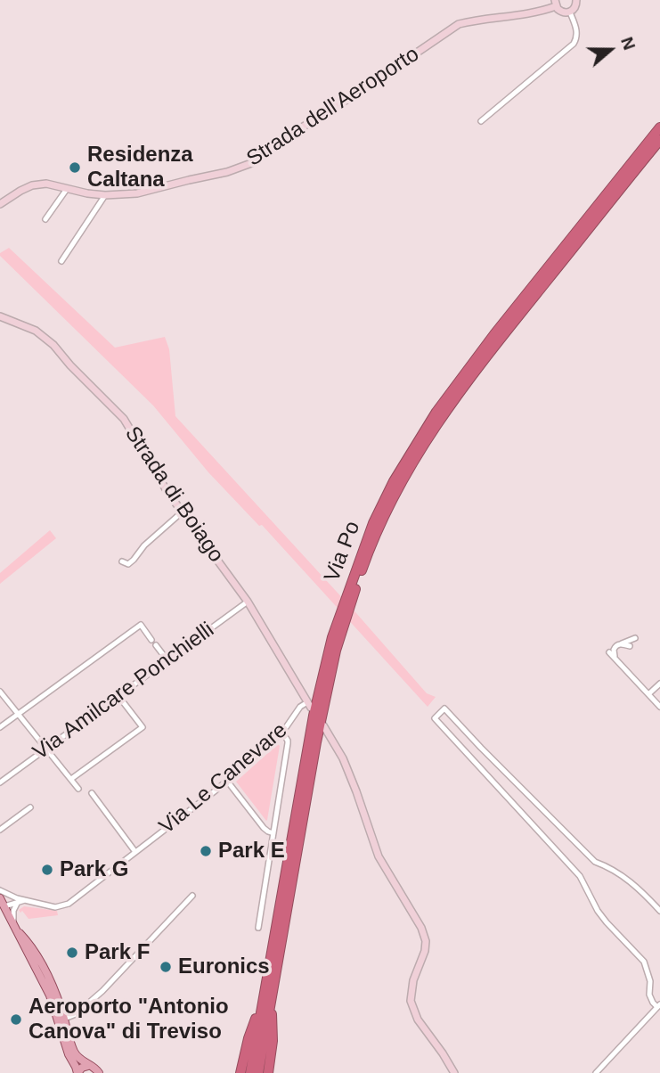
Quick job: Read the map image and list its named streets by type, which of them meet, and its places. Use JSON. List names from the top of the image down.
{
  "streets": {
    "highway": ["Via Po"],
    "street": [
      "Strada dell'Aeroporto",
      "Strada di Boiago",
      "Via Amilcare Ponchielli",
      "Via Le Canevare"
    ]
  },
  "crossings": [
    ["Strada di Boiago", "Via Amilcare Ponchielli"],
    ["Strada di Boiago", "Via Le Canevare"]
  ],
  "places": [
    "Residenza Caltana",
    "Park E",
    "Park G",
    "Park F",
    "Euronics",
    "Aeroporto \"Antonio Canova\" di Treviso"
  ],
  "north": "right"
}
